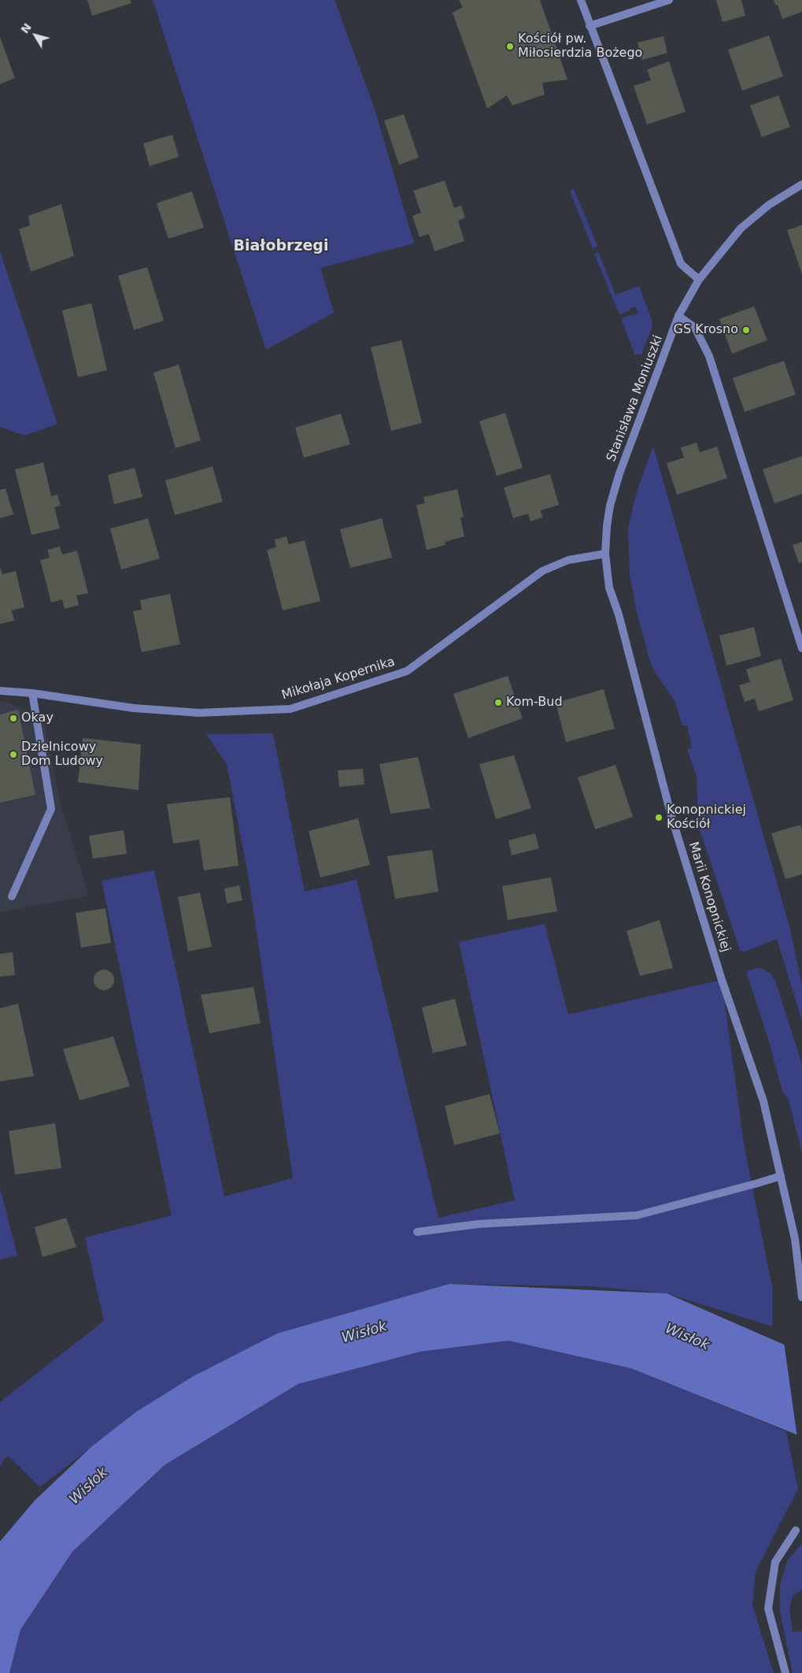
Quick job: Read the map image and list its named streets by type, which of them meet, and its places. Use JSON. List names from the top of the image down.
{
  "streets": {
    "street": ["Stanisława Moniuszki", "Mikołaja Kopernika", "Marii Konopnickiej"]
  },
  "crossings": [
    ["Stanisława Moniuszki", "Mikołaja Kopernika"],
    ["Stanisława Moniuszki", "Marii Konopnickiej"],
    ["Mikołaja Kopernika", "Marii Konopnickiej"]
  ],
  "districts": ["Białobrzegi"],
  "water": ["Wisłok"],
  "places": [
    "Kościół pw. Miłosierdzia Bożego",
    "GS Krosno",
    "Kom-Bud",
    "Okay",
    "Dzielnicowy Dom Ludowy",
    "Konopnickiej Kościół"
  ],
  "north": "top left"
}
